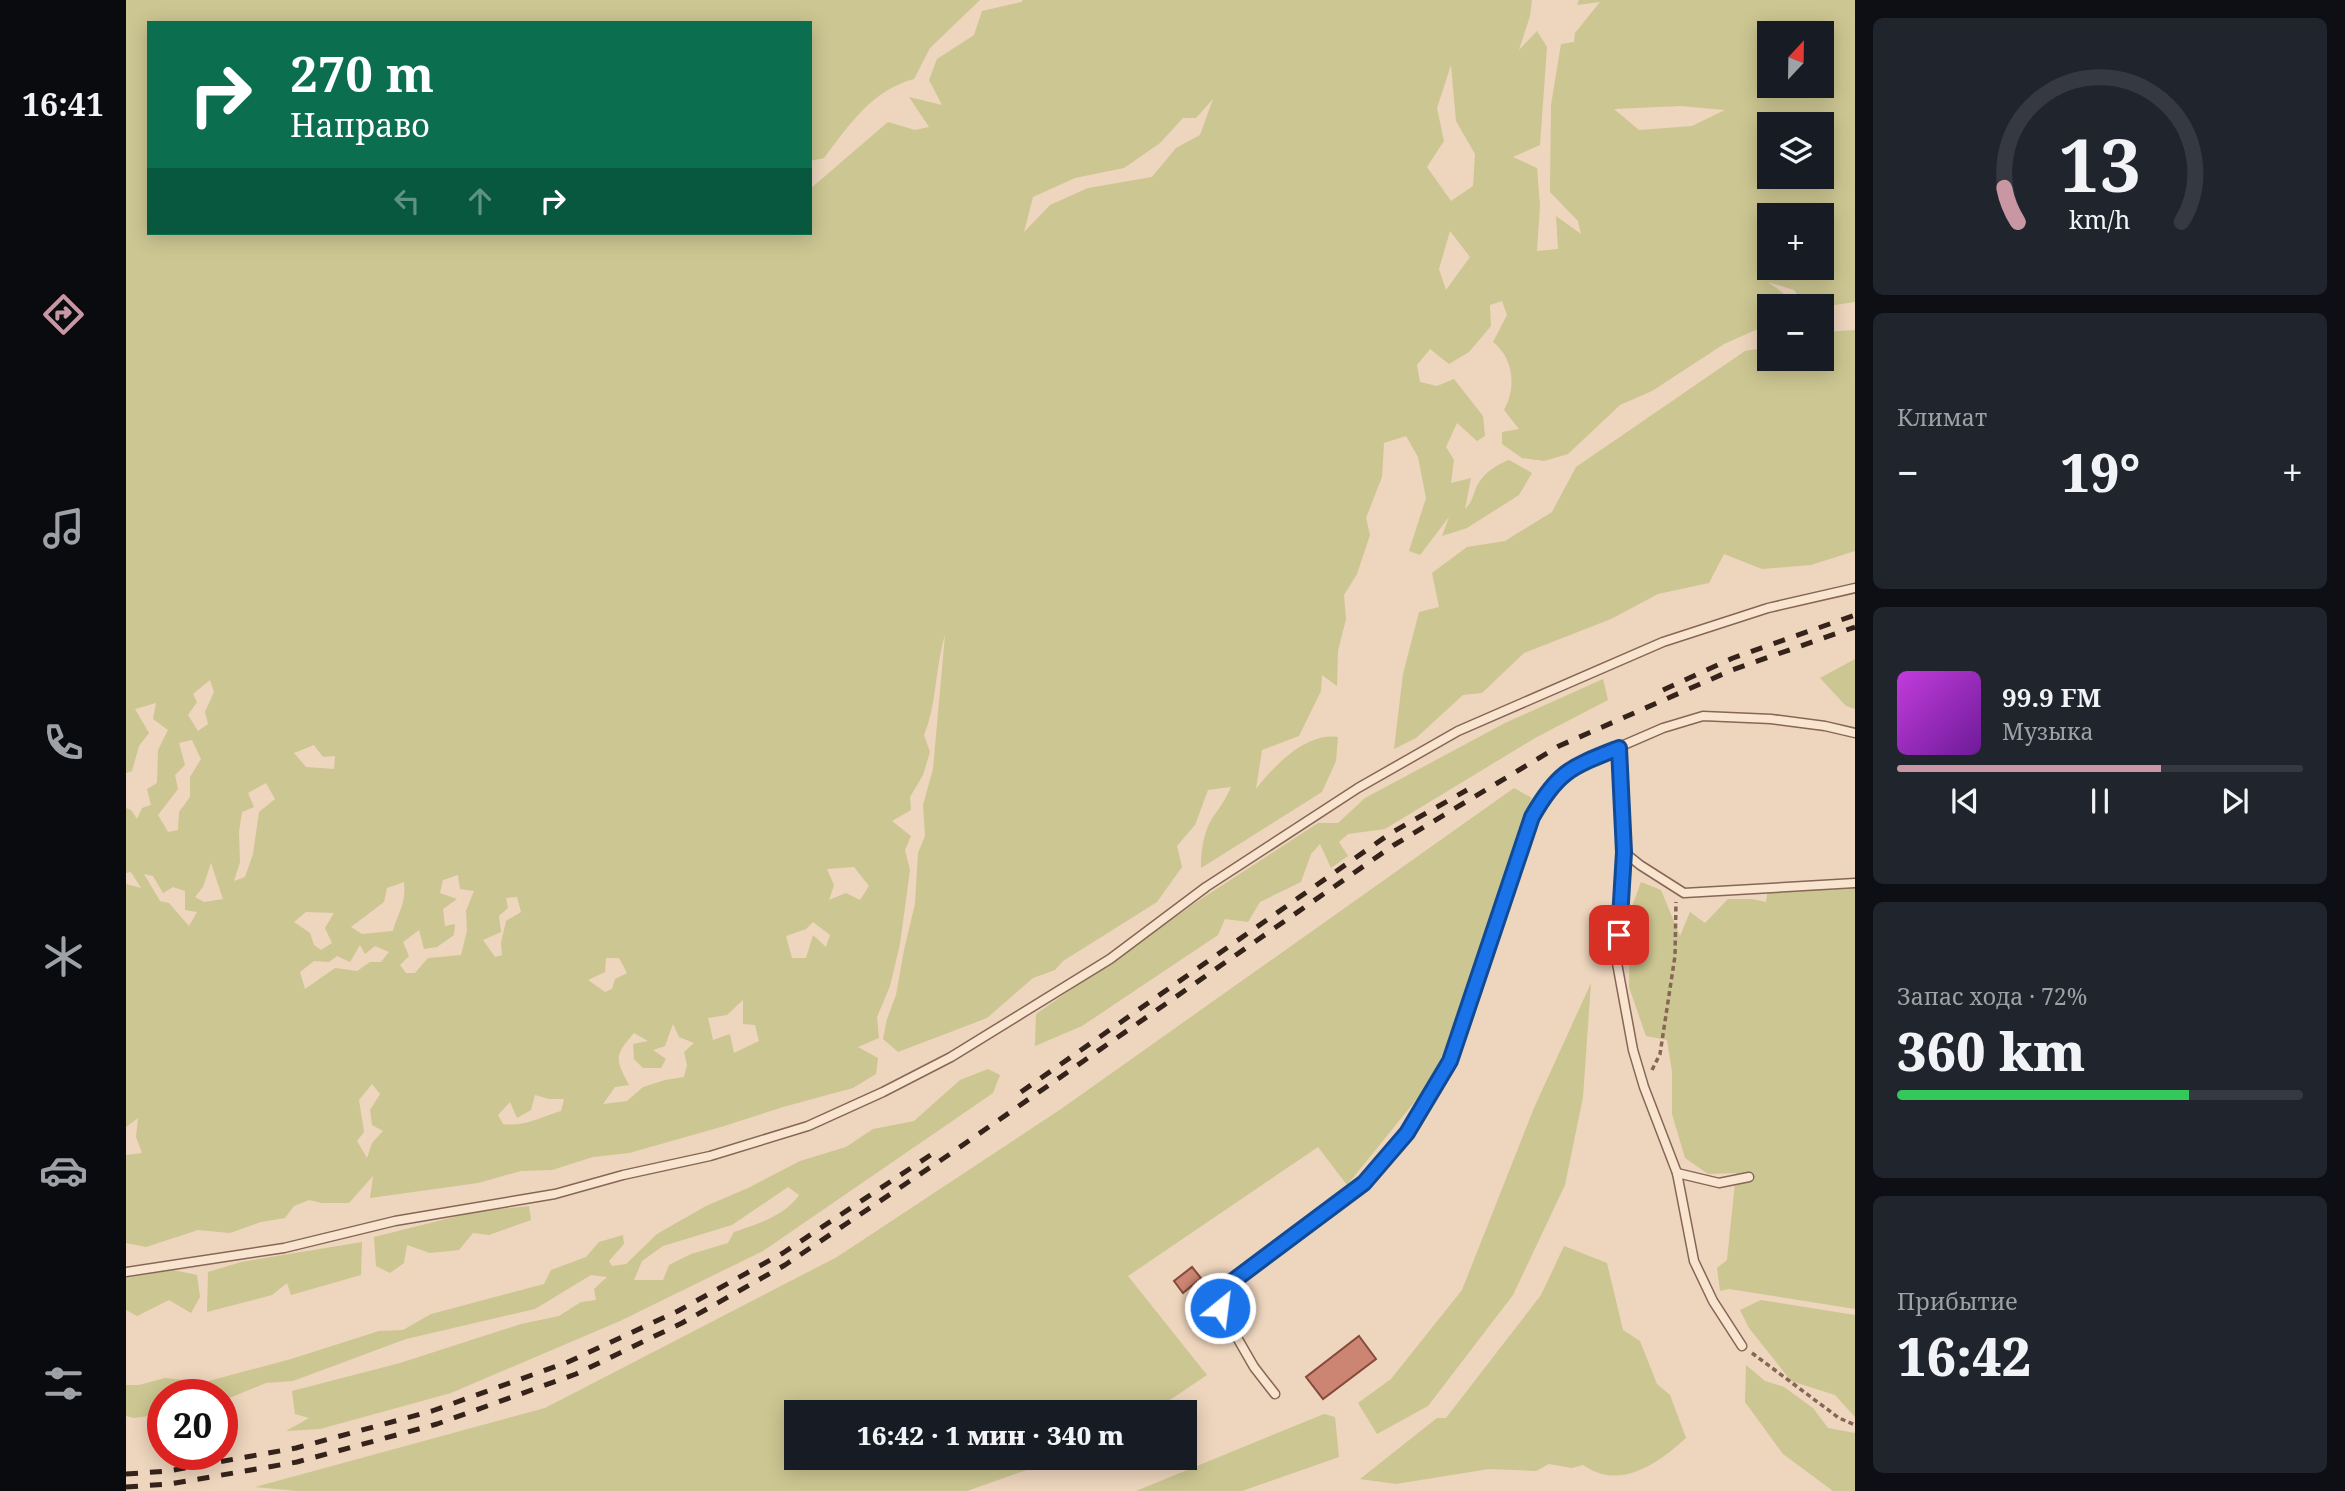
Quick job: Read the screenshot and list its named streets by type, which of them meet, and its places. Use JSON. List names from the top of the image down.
{
  "north": "top",
  "page": {
    "tabs": "16:41",
    "map_buttons": ["+", "−"],
    "turn": ["270 m", "Направо"],
    "tile": [
      "Климат",
      ["Запас хода · 72%", "360 km"],
      ["Прибытие", "16:42"]
    ],
    "heat": ["−", "19°", "+"],
    "song": ["99.9 FM", "Музыка"],
    "limit": "20",
    "trip": "16:42 · 1 мин · 340 m",
    "gauge": ["13", "km/h"]
  }
}
